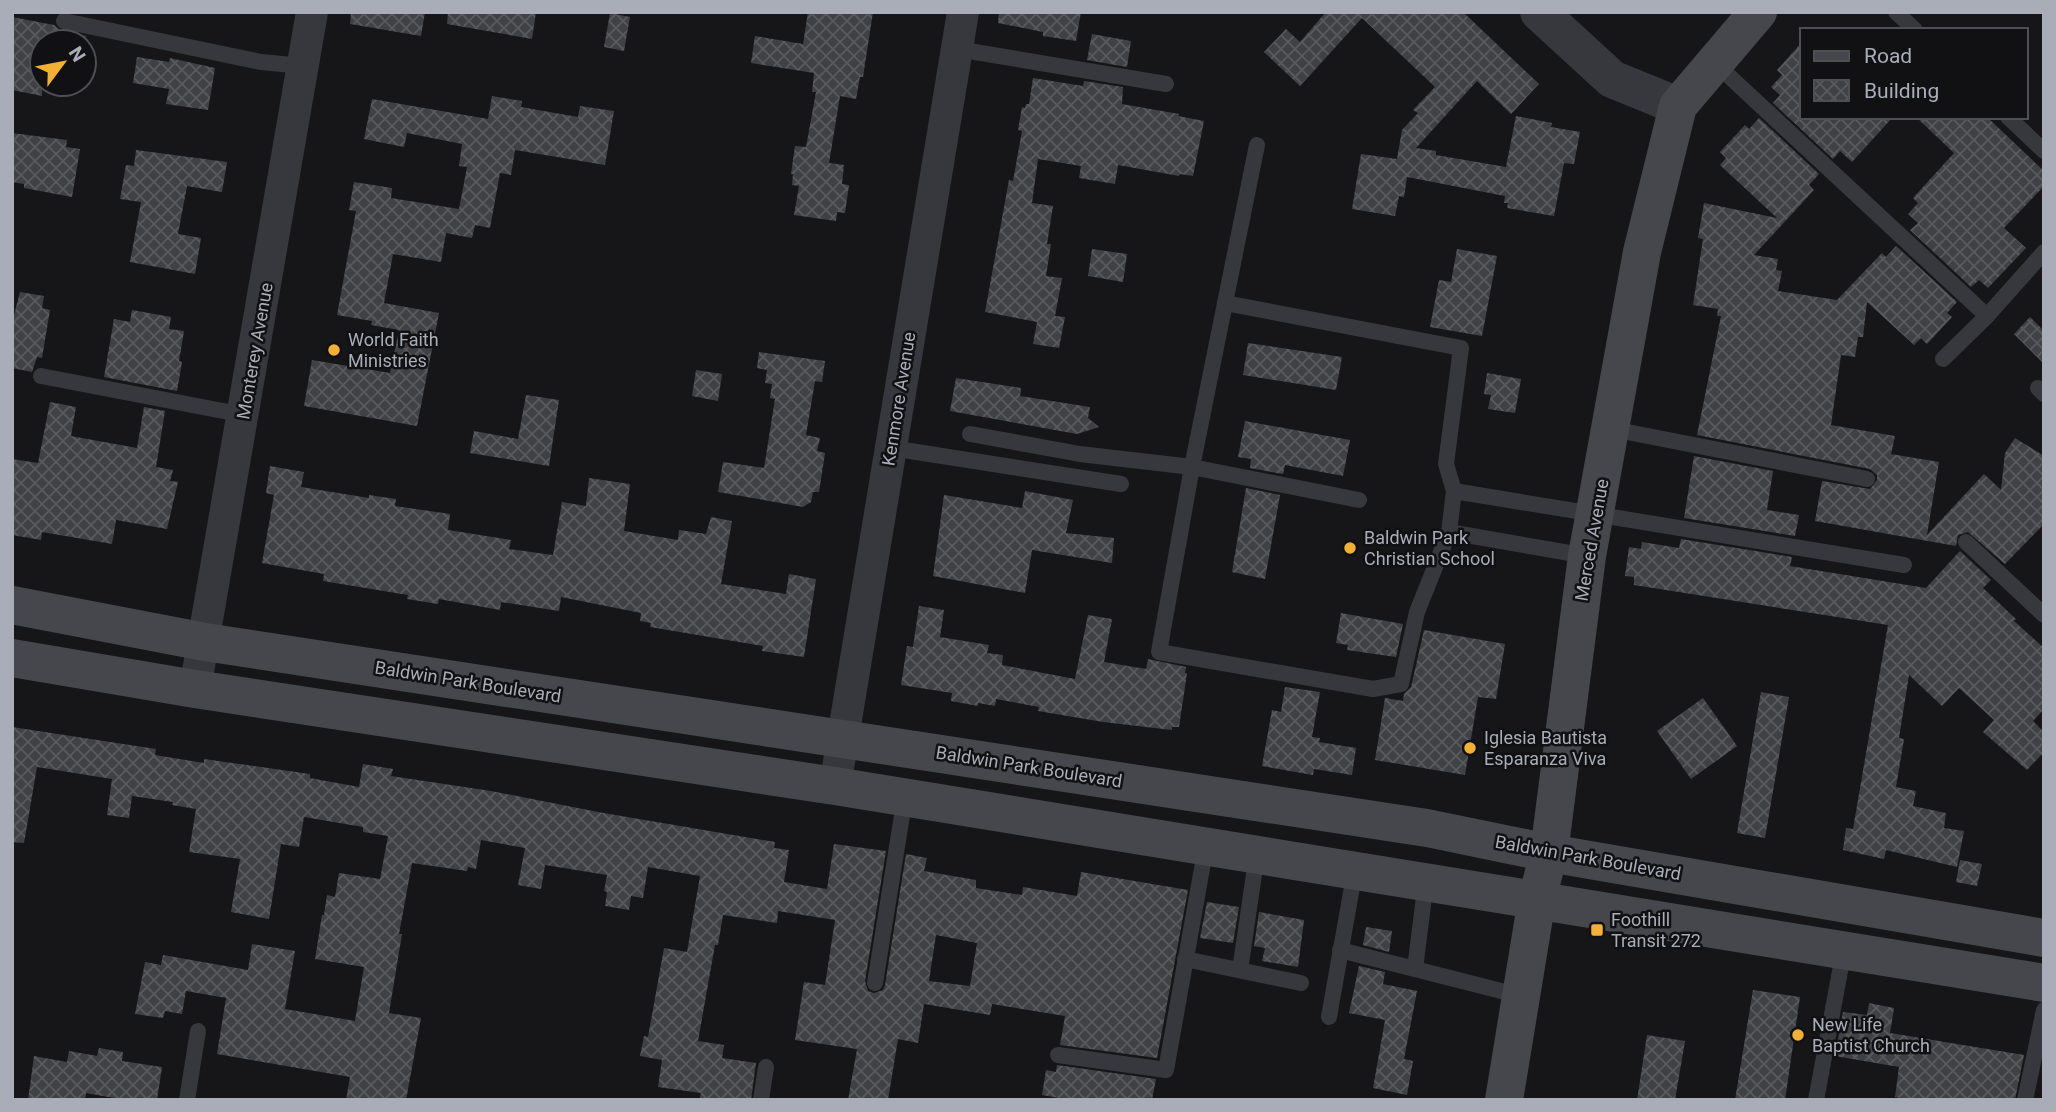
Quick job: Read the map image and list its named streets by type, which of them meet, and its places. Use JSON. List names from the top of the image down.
{
  "streets": {
    "main road": ["Merced Avenue", "Baldwin Park Boulevard"],
    "street": ["Monterey Avenue", "Kenmore Avenue"]
  },
  "crossings": [
    ["Monterey Avenue", "Baldwin Park Boulevard"],
    ["Kenmore Avenue", "Baldwin Park Boulevard"],
    ["Merced Avenue", "Baldwin Park Boulevard"]
  ],
  "places": {
    "other": [
      "World Faith Ministries",
      "Baldwin Park Christian School",
      "Iglesia Bautista Esparanza Viva",
      "New Life Baptist Church"
    ],
    "transit": ["Foothill Transit 272"]
  },
  "legend": ["Road", "Building"],
  "north": "top right"
}
